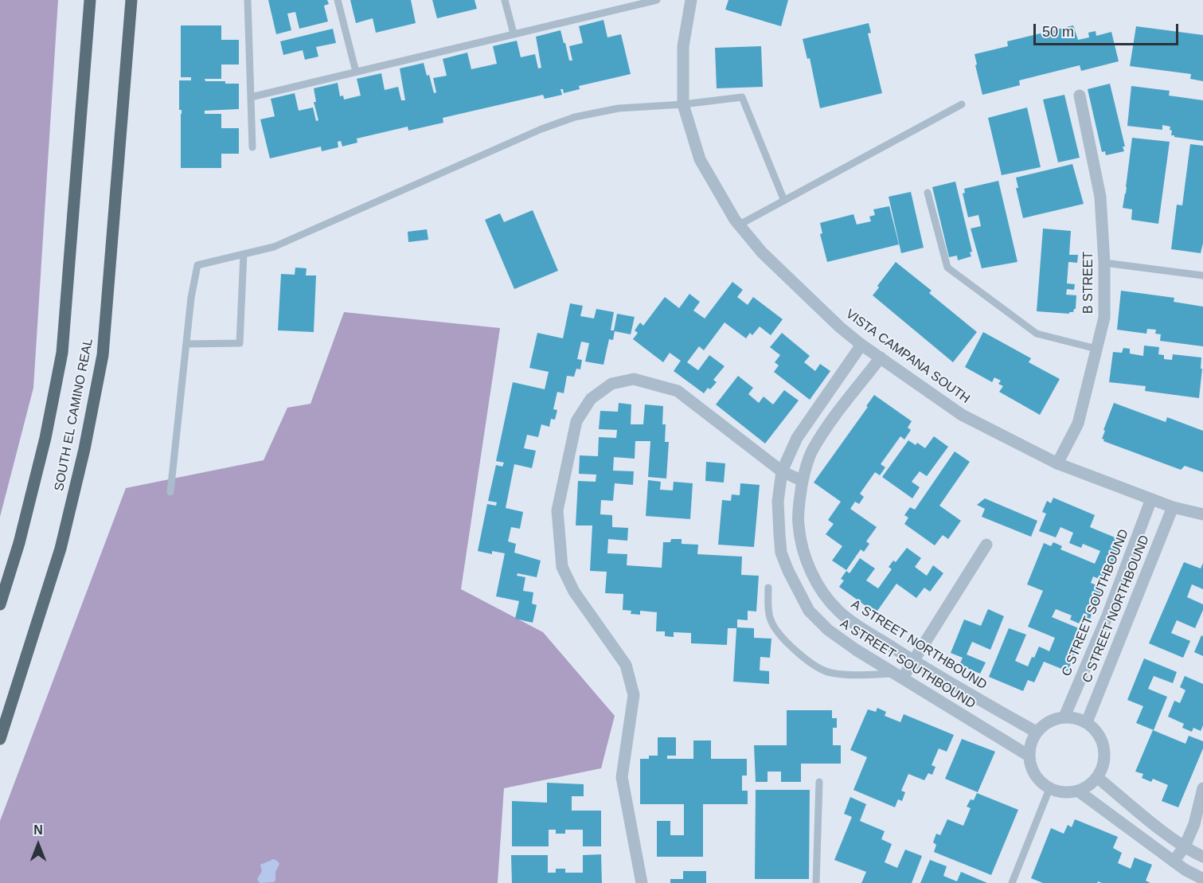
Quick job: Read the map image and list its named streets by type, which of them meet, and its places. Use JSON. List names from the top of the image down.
{
  "streets": {
    "main road": ["SOUTH EL CAMINO REAL"],
    "street": [
      "B STREET",
      "VISTA CAMPANA SOUTH",
      "C STREET SOUTHBOUND",
      "C STREET NORTHBOUND",
      "A STREET NORTHBOUND",
      "A STREET SOUTHBOUND"
    ]
  },
  "crossings": [
    ["B STREET", "VISTA CAMPANA SOUTH"],
    ["VISTA CAMPANA SOUTH", "C STREET SOUTHBOUND"],
    ["VISTA CAMPANA SOUTH", "C STREET NORTHBOUND"],
    ["VISTA CAMPANA SOUTH", "A STREET NORTHBOUND"],
    ["VISTA CAMPANA SOUTH", "A STREET SOUTHBOUND"],
    ["C STREET SOUTHBOUND", "C STREET NORTHBOUND"],
    ["C STREET SOUTHBOUND", "A STREET NORTHBOUND"],
    ["C STREET SOUTHBOUND", "A STREET SOUTHBOUND"],
    ["C STREET NORTHBOUND", "A STREET NORTHBOUND"],
    ["C STREET NORTHBOUND", "A STREET SOUTHBOUND"],
    ["A STREET NORTHBOUND", "A STREET SOUTHBOUND"]
  ],
  "scale_bar": "50 m",
  "north": "top"
}
